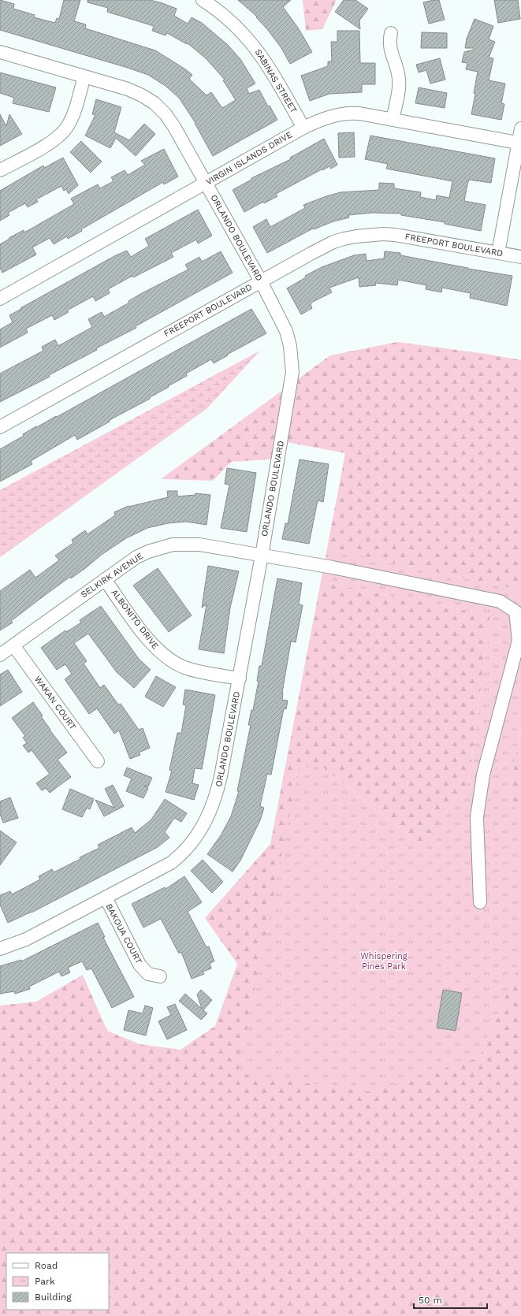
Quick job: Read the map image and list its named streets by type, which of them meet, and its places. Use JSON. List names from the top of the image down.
{
  "streets": {
    "street": [
      "SABINAS STREET",
      "VIRGIN ISLANDS DRIVE",
      "ORLANDO BOULEVARD",
      "FREEPORT BOULEVARD",
      "SELKIRK AVENUE",
      "ALBONITO DRIVE",
      "WAKAN COURT",
      "BAKOUA COURT"
    ]
  },
  "crossings": [
    ["SABINAS STREET", "VIRGIN ISLANDS DRIVE"],
    ["VIRGIN ISLANDS DRIVE", "ORLANDO BOULEVARD"],
    ["ORLANDO BOULEVARD", "FREEPORT BOULEVARD"],
    ["ORLANDO BOULEVARD", "SELKIRK AVENUE"],
    ["ORLANDO BOULEVARD", "ALBONITO DRIVE"],
    ["ORLANDO BOULEVARD", "BAKOUA COURT"],
    ["SELKIRK AVENUE", "ALBONITO DRIVE"],
    ["SELKIRK AVENUE", "WAKAN COURT"]
  ],
  "parks": ["Whispering Pines Park"],
  "legend": ["Road", "Park", "Building"],
  "scale_bar": "50 m"
}
